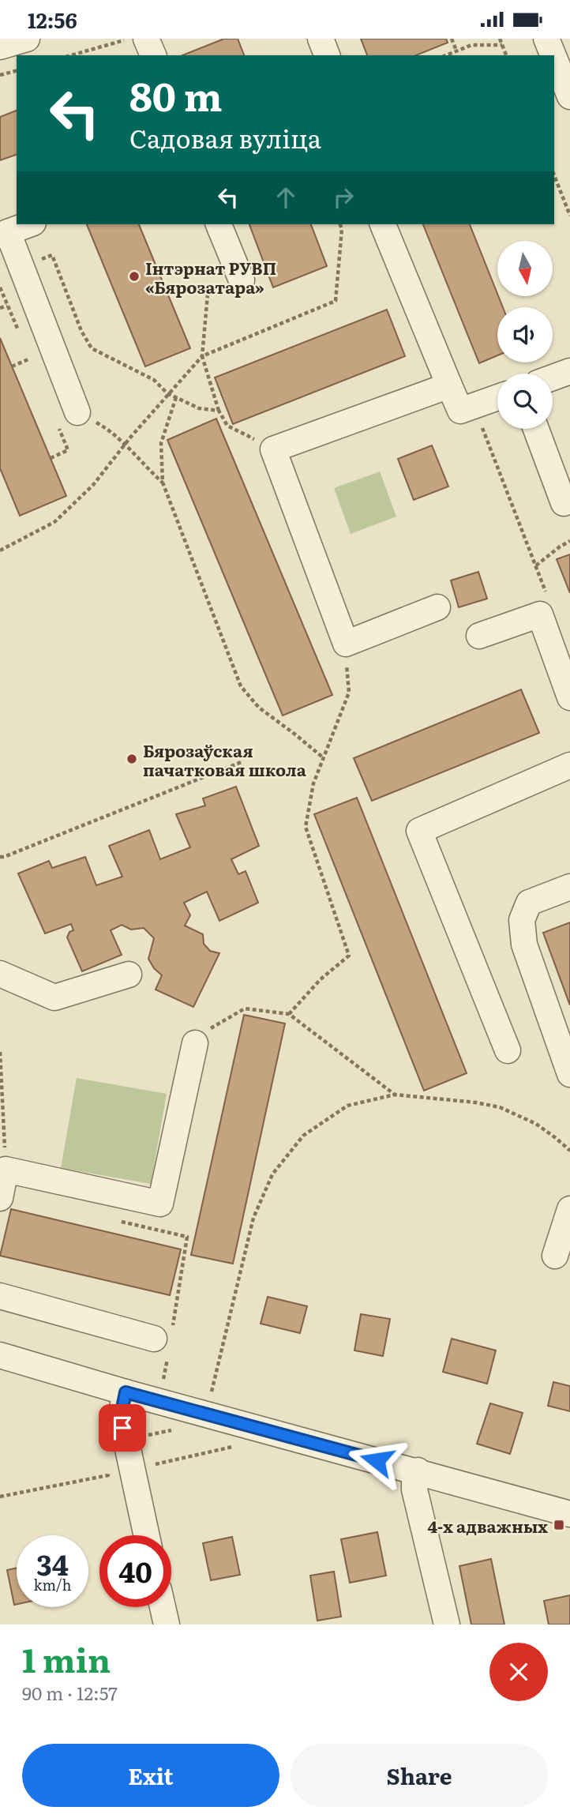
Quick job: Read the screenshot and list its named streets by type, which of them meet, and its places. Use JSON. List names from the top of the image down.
{
  "places": {
    "other": ["Інтэрнат РУВП «Бярозатара»", "Бярозаўская пачатковая школа"],
    "transit": ["4-х адважных"]
  },
  "north": "bottom",
  "page": {
    "status": "12:56",
    "turn": ["80 m", "Садовая вуліца"],
    "speed": "34 km/h",
    "limit": "40",
    "heading": ["1 min", "90 m · 12:57"],
    "buttons": ["Exit", "Share"]
  }
}
